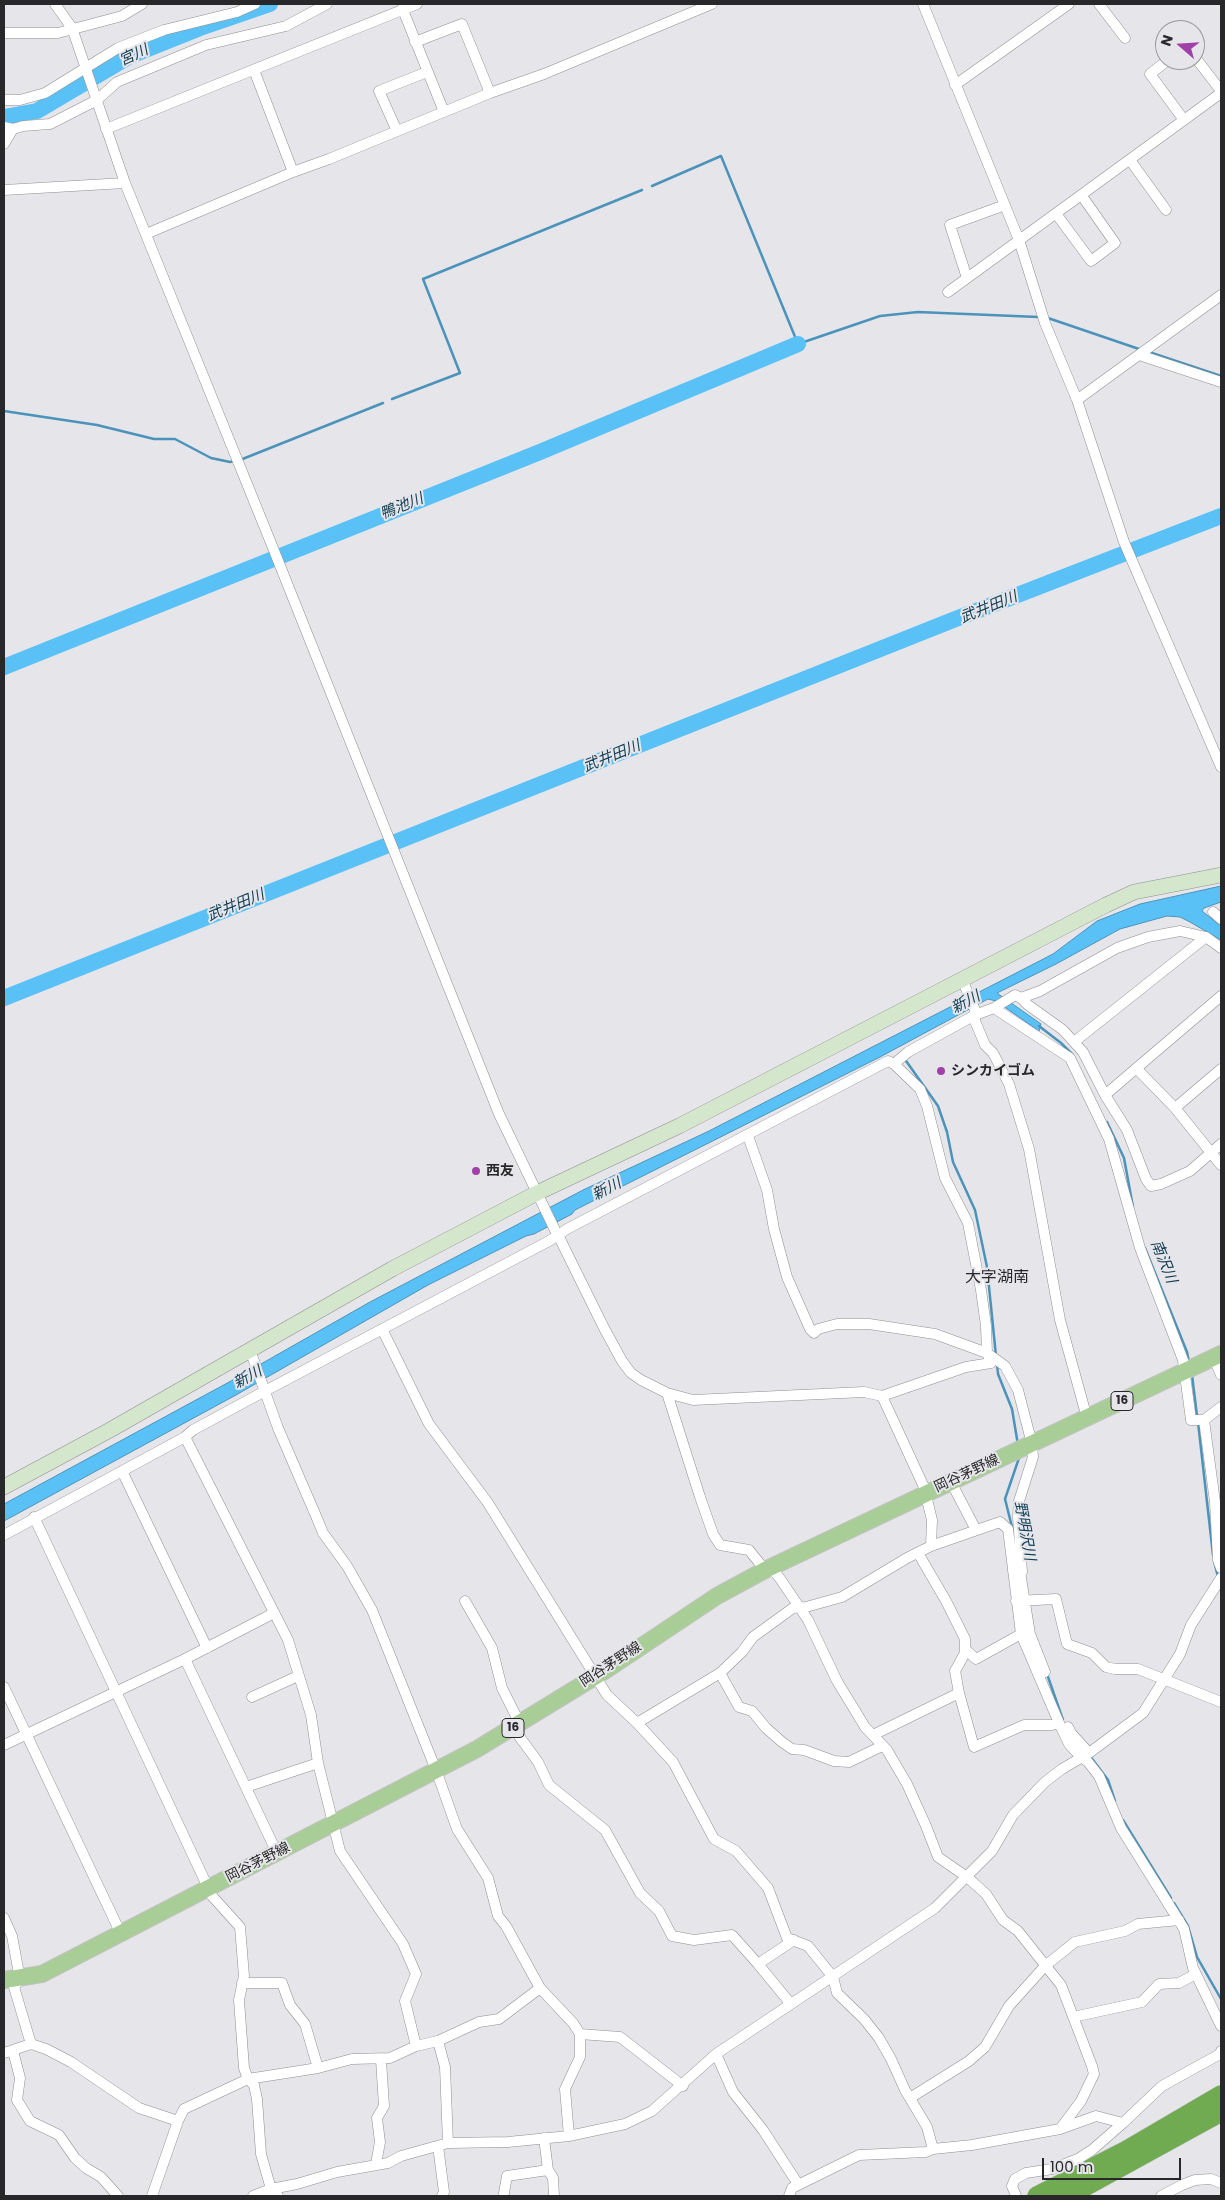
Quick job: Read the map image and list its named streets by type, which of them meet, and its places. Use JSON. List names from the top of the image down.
{
  "streets": {
    "main road": ["16", "岡谷茅野線"]
  },
  "districts": ["大字湖南"],
  "water": [
    "宮川",
    "鴨池川",
    "武井田川",
    "新川",
    "南沢川",
    "野明沢川"
  ],
  "places": ["シンカイゴム", "西友"],
  "scale_bar": "100 m",
  "north": "left"
}
